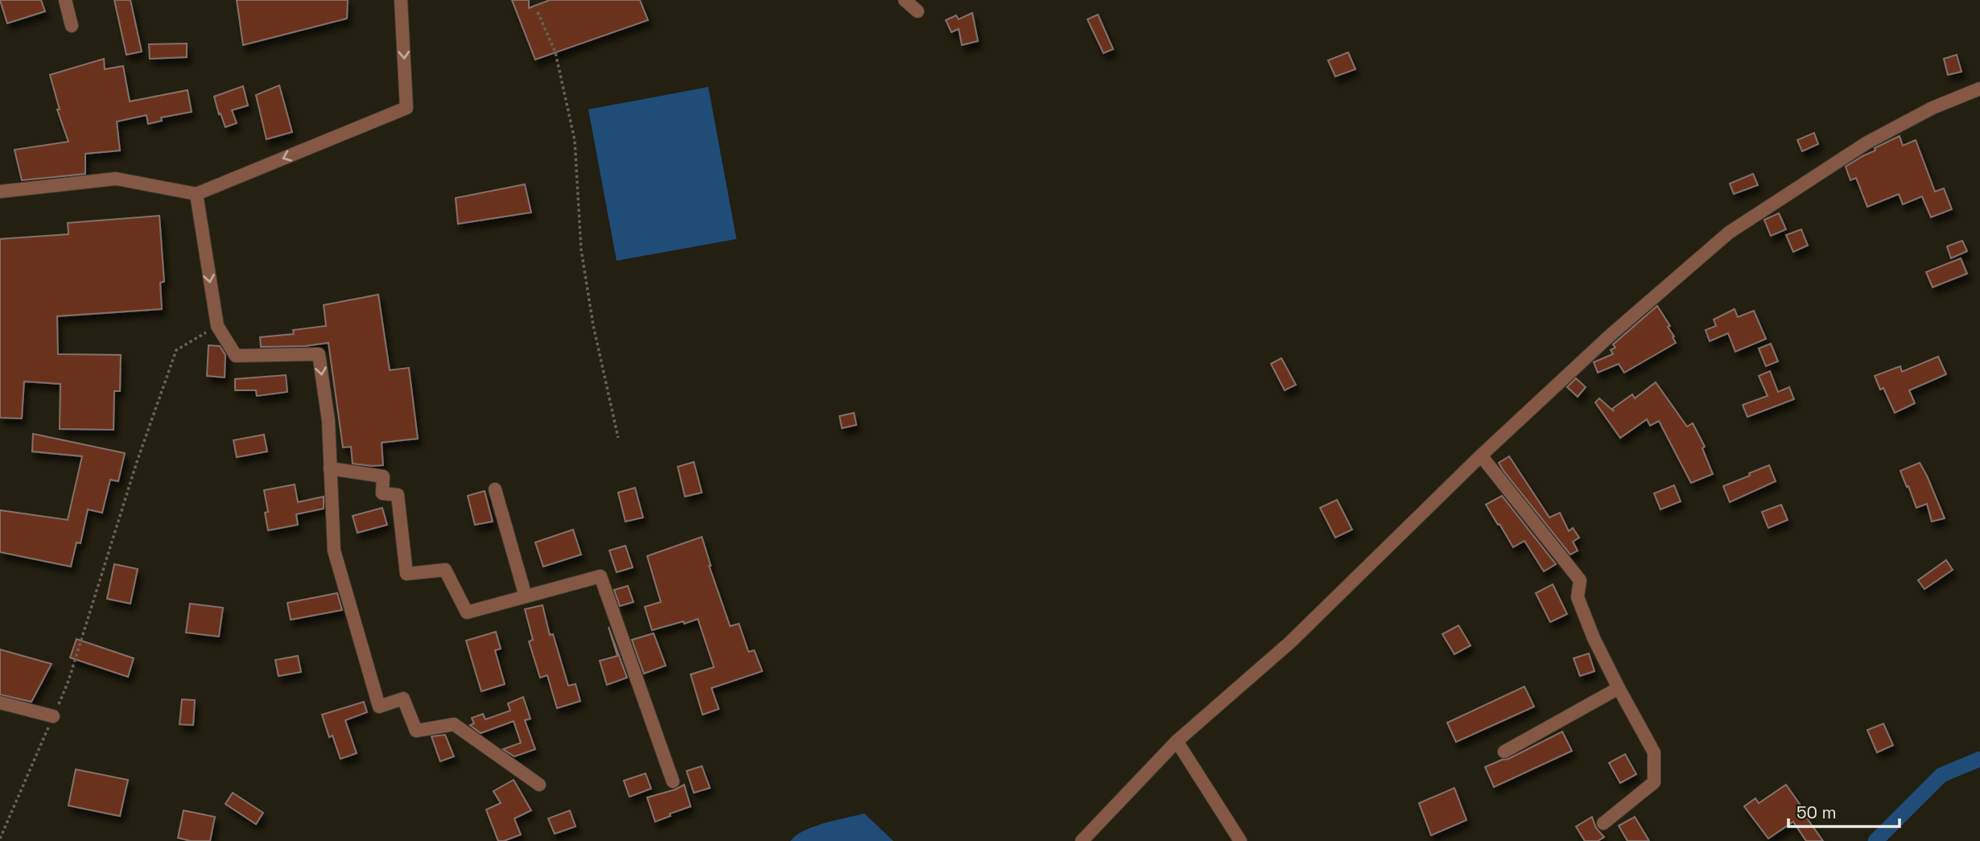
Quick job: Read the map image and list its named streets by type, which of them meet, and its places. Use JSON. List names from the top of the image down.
{
  "scale_bar": "50 m"
}
